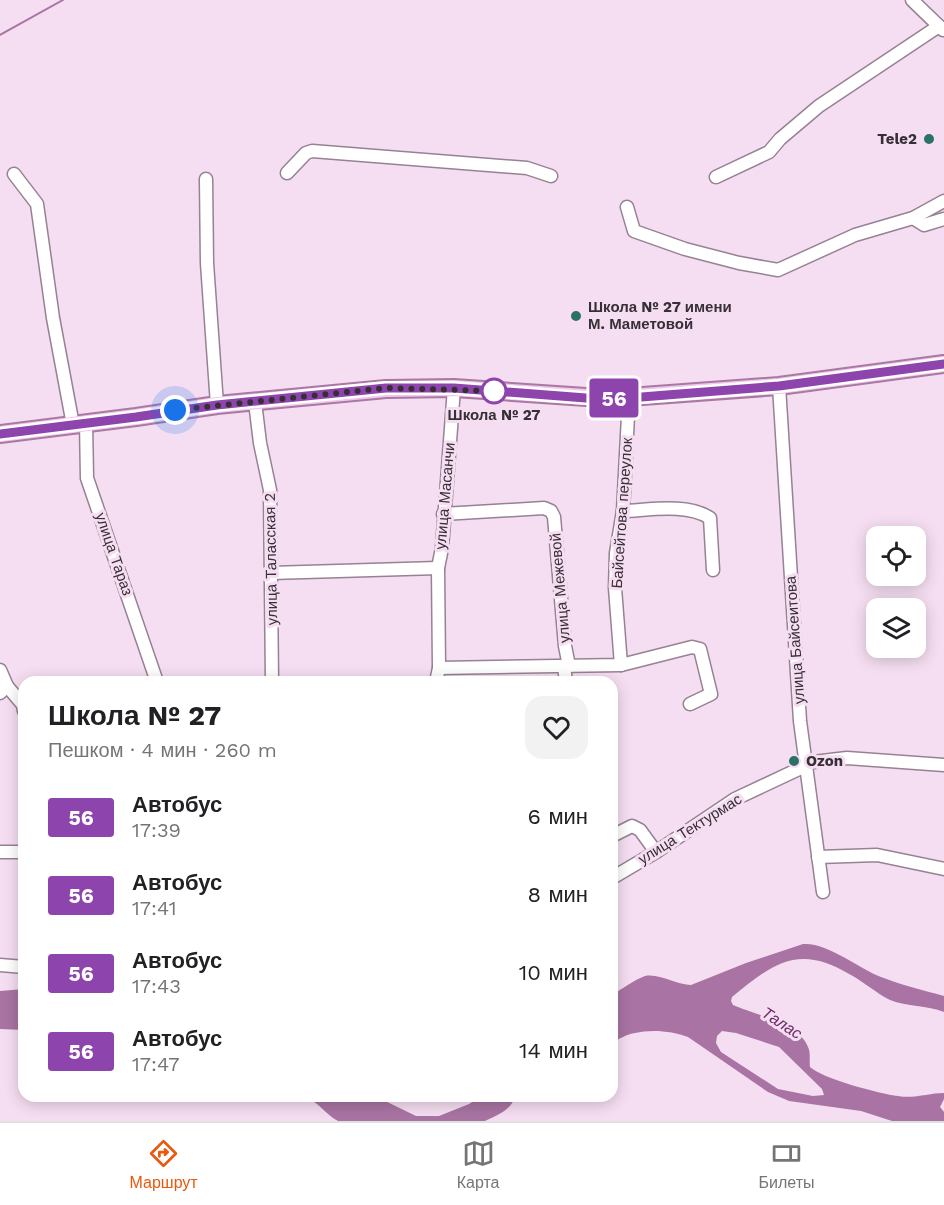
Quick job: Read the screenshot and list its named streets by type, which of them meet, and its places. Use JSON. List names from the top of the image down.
{
  "streets": {
    "street": [
      "улица Масанчи",
      "Байсейтова переулок",
      "улица Тараз",
      "улица Таласская 2",
      "улица Межевой",
      "улица Байсеитова",
      "улица Тектурмас"
    ]
  },
  "crossings": [
    ["улица Масанчи", "улица Таласская 2"],
    ["улица Масанчи", "улица Межевой"],
    ["улица Байсеитова", "улица Тектурмас"]
  ],
  "water": ["Талас"],
  "places": [
    "Tele2",
    "Школа № 27 имени М. Маметовой",
    "Школа № 27",
    "Ozon"
  ],
  "lines": ["bus line 56"],
  "page": {
    "on_map": "56",
    "heading": ["Школа № 27", "Пешком · 4 мин · 260 m"],
    "list": [
      {
        "mark": "56",
        "name": "Автобус",
        "note": "17:39",
        "value": "6 мин"
      },
      {
        "mark": "56",
        "name": "Автобус",
        "note": "17:41",
        "value": "8 мин"
      },
      {
        "mark": "56",
        "name": "Автобус",
        "note": "17:43",
        "value": "10 мин"
      },
      {
        "mark": "56",
        "name": "Автобус",
        "note": "17:47",
        "value": "14 мин"
      }
    ],
    "tabs": ["Маршрут", "Карта", "Билеты"]
  }
}
